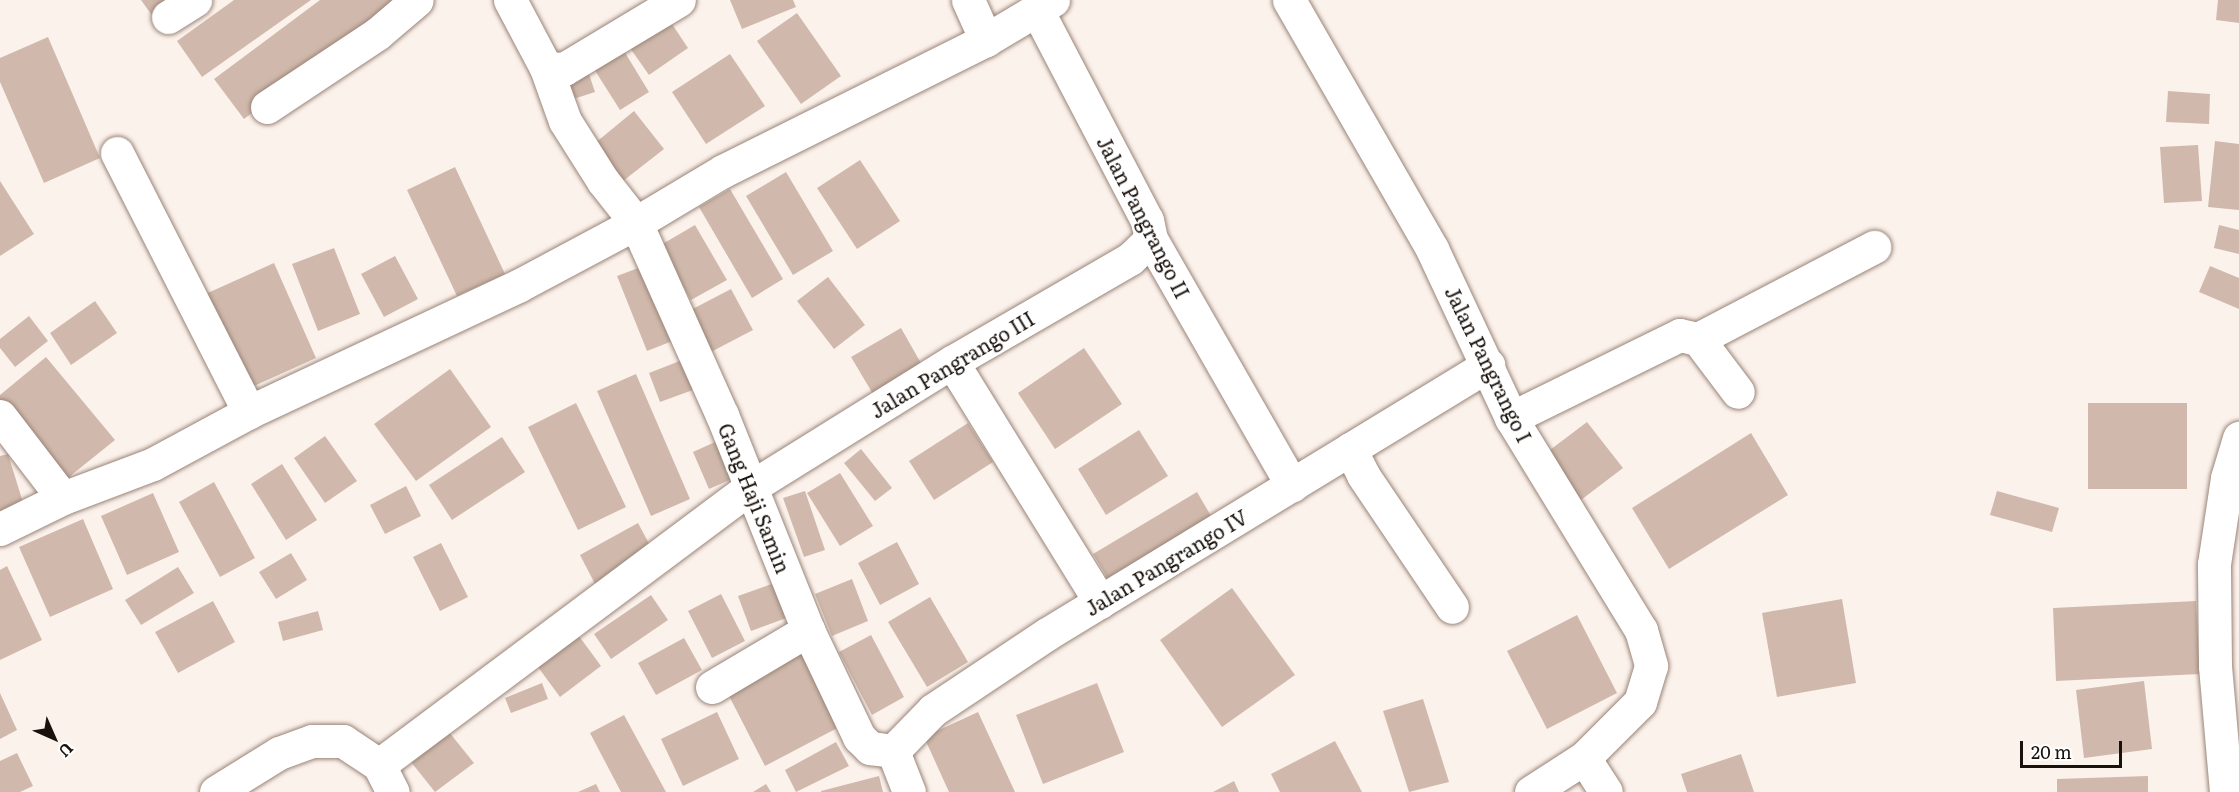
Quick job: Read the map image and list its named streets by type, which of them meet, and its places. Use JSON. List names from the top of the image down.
{
  "streets": {
    "street": [
      "Jalan Pangrango II",
      "Jalan Pangrango III",
      "Jalan Pangrango I",
      "Gang Haji Samin",
      "Jalan Pangrango IV"
    ]
  },
  "crossings": [
    ["Jalan Pangrango II", "Jalan Pangrango III"],
    ["Jalan Pangrango II", "Jalan Pangrango IV"],
    ["Jalan Pangrango III", "Gang Haji Samin"],
    ["Jalan Pangrango I", "Jalan Pangrango IV"],
    ["Gang Haji Samin", "Jalan Pangrango IV"]
  ],
  "scale_bar": "20 m",
  "north": "bottom right"
}
